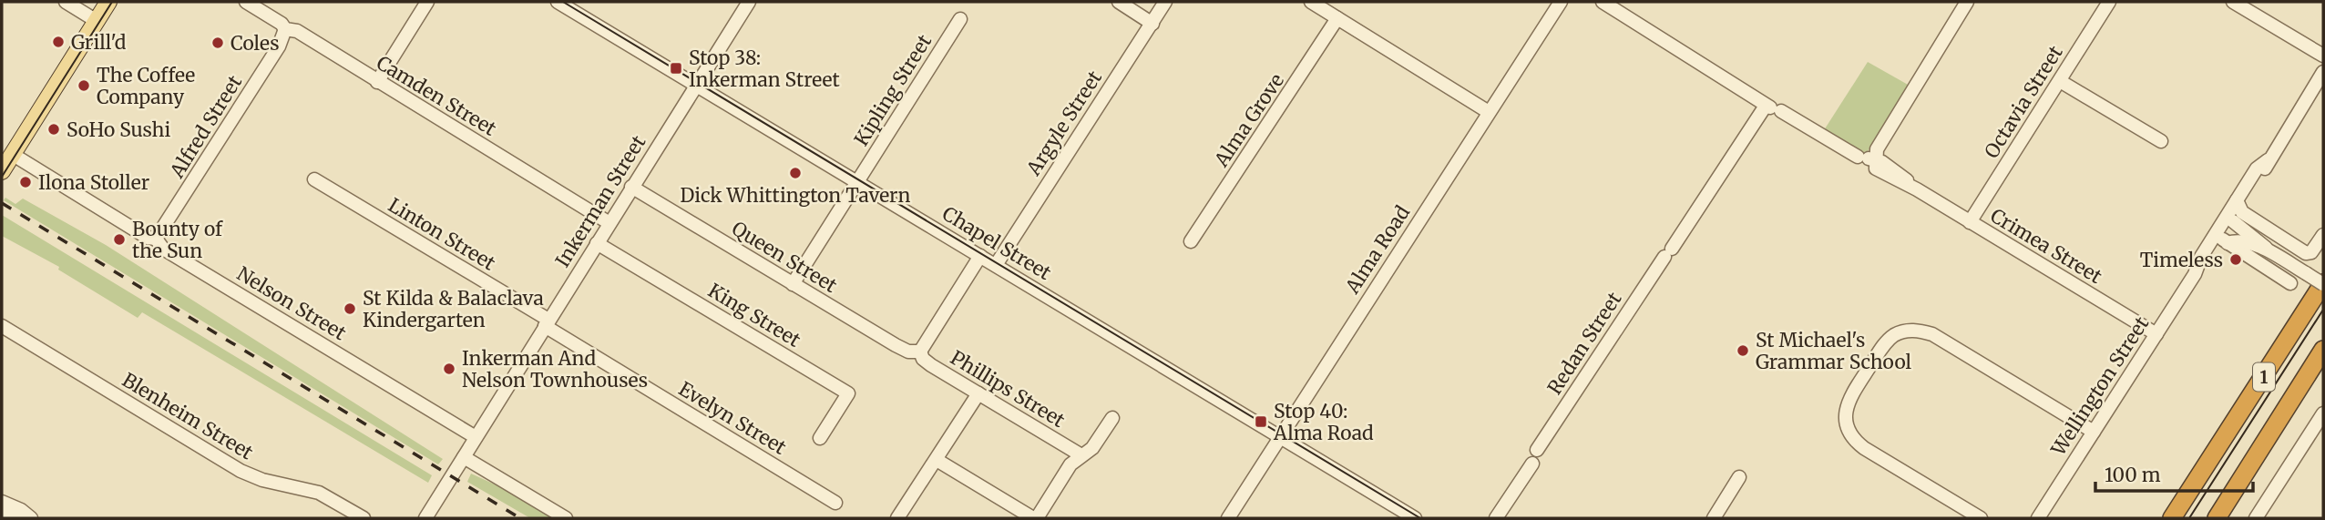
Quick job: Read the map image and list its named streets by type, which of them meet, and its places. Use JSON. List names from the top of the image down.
{
  "streets": {
    "highway": ["1"],
    "street": [
      "Kipling Street",
      "Camden Street",
      "Octavia Street",
      "Alma Grove",
      "Argyle Street",
      "Alfred Street",
      "Inkerman Street",
      "Linton Street",
      "Chapel Street",
      "Crimea Street",
      "Alma Road",
      "Queen Street",
      "Nelson Street",
      "King Street",
      "Redan Street",
      "Wellington Street",
      "Phillips Street",
      "Blenheim Street",
      "Evelyn Street"
    ]
  },
  "crossings": [
    ["Kipling Street", "Chapel Street"],
    ["Kipling Street", "Queen Street"],
    ["Camden Street", "Alfred Street"],
    ["Camden Street", "Inkerman Street"],
    ["Octavia Street", "Crimea Street"],
    ["Argyle Street", "Chapel Street"],
    ["Alfred Street", "Nelson Street"],
    ["Inkerman Street", "Linton Street"],
    ["Inkerman Street", "Chapel Street"],
    ["Inkerman Street", "Queen Street"],
    ["Inkerman Street", "Nelson Street"],
    ["Inkerman Street", "King Street"],
    ["Inkerman Street", "Evelyn Street"],
    ["Linton Street", "Evelyn Street"],
    ["Chapel Street", "Alma Road"],
    ["Crimea Street", "Redan Street"],
    ["Crimea Street", "Wellington Street"],
    ["Queen Street", "Phillips Street"]
  ],
  "places": {
    "other": [
      "Grill'd",
      "Coles",
      "The Coffee Company",
      "SoHo Sushi",
      "Dick Whittington Tavern",
      "Ilona Stoller",
      "Bounty of the Sun",
      "Timeless",
      "St Kilda & Balaclava Kindergarten",
      "St Michael's Grammar School",
      "Inkerman And Nelson Townhouses"
    ],
    "transit": ["Stop 38: Inkerman Street", "Stop 40: Alma Road"]
  },
  "scale_bar": "100 m"
}
